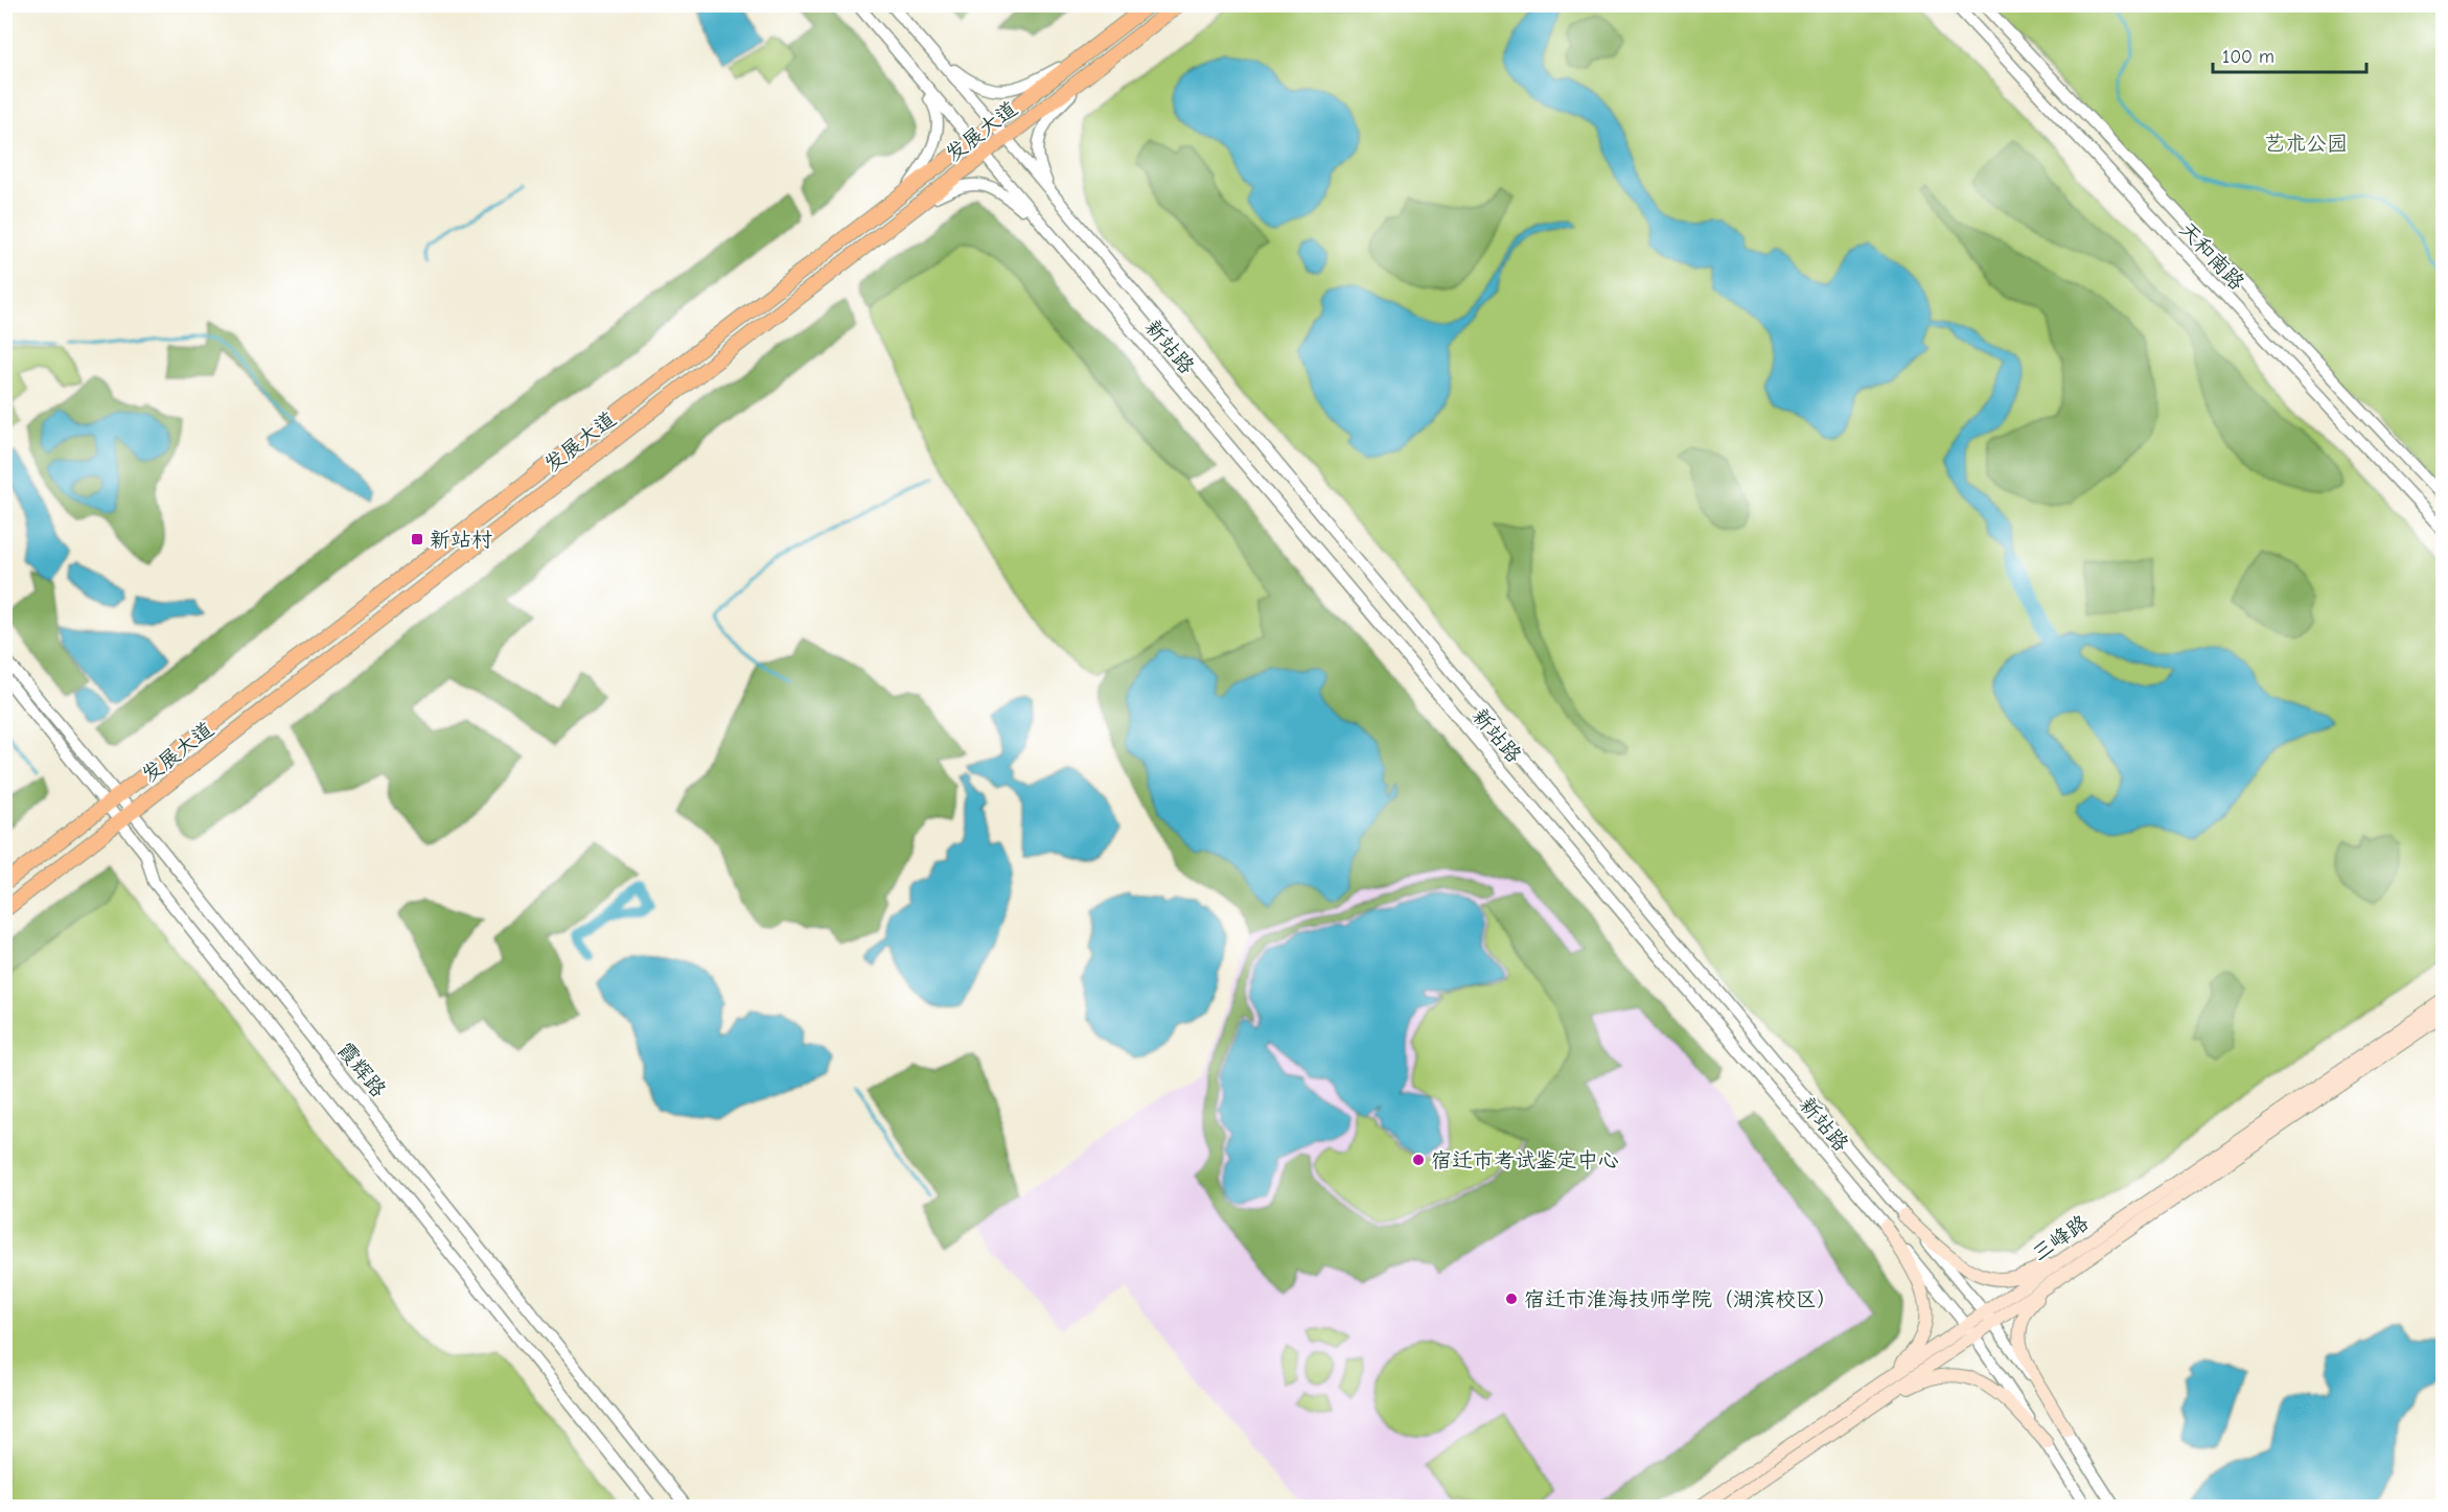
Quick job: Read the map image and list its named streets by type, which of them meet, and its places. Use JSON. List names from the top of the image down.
{
  "streets": {
    "main road": ["发展大道", "三峰路"],
    "street": ["天和南路", "新站路", "霞辉路"]
  },
  "crossings": [
    ["发展大道", "新站路"],
    ["发展大道", "霞辉路"],
    ["新站路", "三峰路"]
  ],
  "parks": ["艺术公园"],
  "places": {
    "transit": ["新站村"],
    "other": ["宿迁市考试鉴定中心", "宿迁市淮海技师学院（湖滨校区）"]
  },
  "scale_bar": "100 m"
}
